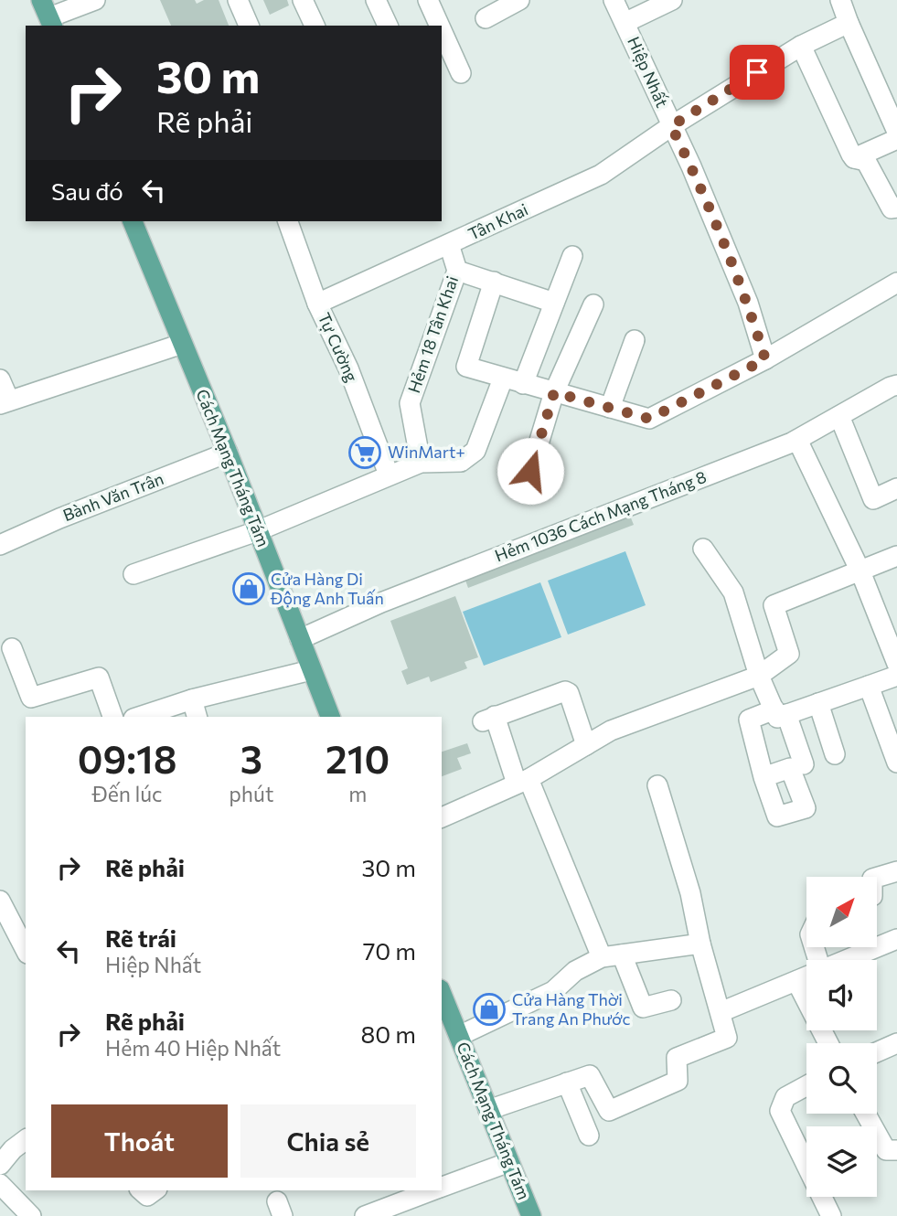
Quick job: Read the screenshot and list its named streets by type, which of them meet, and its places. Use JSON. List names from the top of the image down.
{
  "streets": {
    "main road": ["Cách Mạng Tháng Tám"],
    "street": [
      "Hiệp Nhất",
      "Tân Khai",
      "Hẻm 18 Tân Khai",
      "Tự Cường",
      "Bành Văn Trân",
      "Hẻm 1036 Cách Mạng Tháng 8"
    ]
  },
  "crossings": [
    ["Hiệp Nhất", "Tân Khai"],
    ["Tân Khai", "Hẻm 18 Tân Khai"],
    ["Tân Khai", "Tự Cường"],
    ["Cách Mạng Tháng Tám", "Bành Văn Trân"],
    ["Cách Mạng Tháng Tám", "Hẻm 1036 Cách Mạng Tháng 8"]
  ],
  "places": {
    "supermarket": ["WinMart+"],
    "shop": ["Cửa Hàng Di Động Anh Tuấn", "Cửa Hàng Thời Trang An Phước"]
  },
  "north": "top right",
  "page": {
    "turn": ["30 m", "Rẽ phải"],
    "then": "Sau đó",
    "eta": [
      "09:18",
      "Đến lúc",
      "3",
      "phút",
      "210",
      "m"
    ],
    "list": [
      {
        "name": "Rẽ phải",
        "value": "30 m"
      },
      {
        "name": "Rẽ trái",
        "note": "Hiệp Nhất",
        "value": "70 m"
      },
      {
        "name": "Rẽ phải",
        "note": "Hẻm 40 Hiệp Nhất",
        "value": "80 m"
      }
    ],
    "buttons": ["Thoát", "Chia sẻ"]
  }
}
